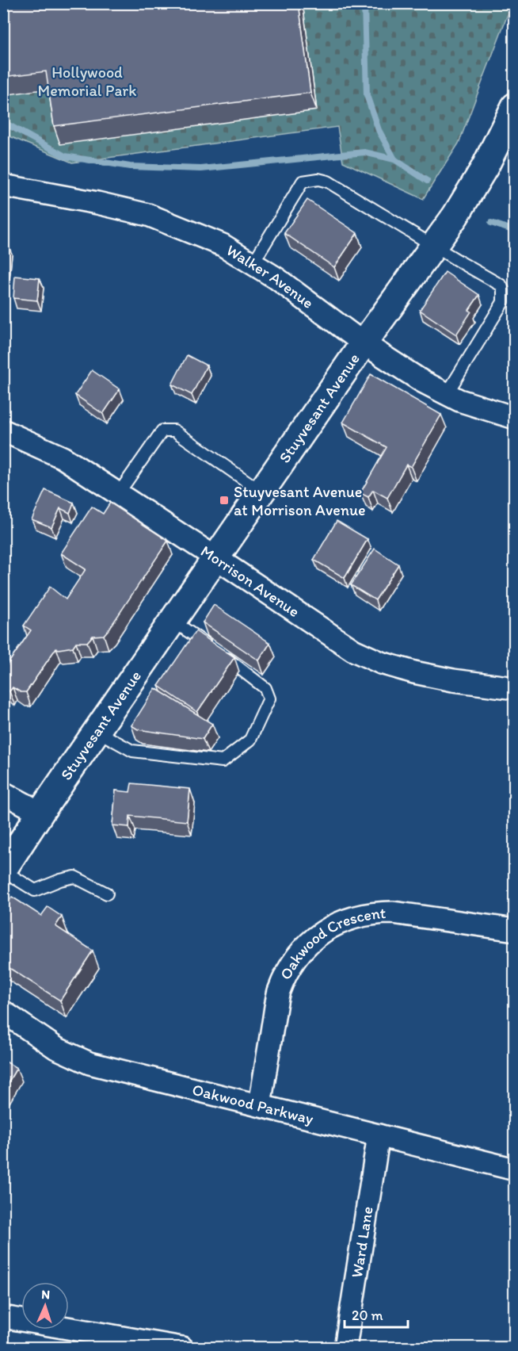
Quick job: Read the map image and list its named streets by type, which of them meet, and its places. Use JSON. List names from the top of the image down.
{
  "streets": {
    "main road": ["Stuyvesant Avenue"],
    "street": [
      "Walker Avenue",
      "Morrison Avenue",
      "Oakwood Crescent",
      "Oakwood Parkway",
      "Ward Lane"
    ]
  },
  "crossings": [
    ["Walker Avenue", "Stuyvesant Avenue"],
    ["Stuyvesant Avenue", "Morrison Avenue"],
    ["Oakwood Crescent", "Oakwood Parkway"],
    ["Oakwood Parkway", "Ward Lane"]
  ],
  "parks": ["Hollywood Memorial Park"],
  "places": {
    "transit": ["Stuyvesant Avenue at Morrison Avenue"]
  },
  "scale_bar": "20 m",
  "north": "top"
}
